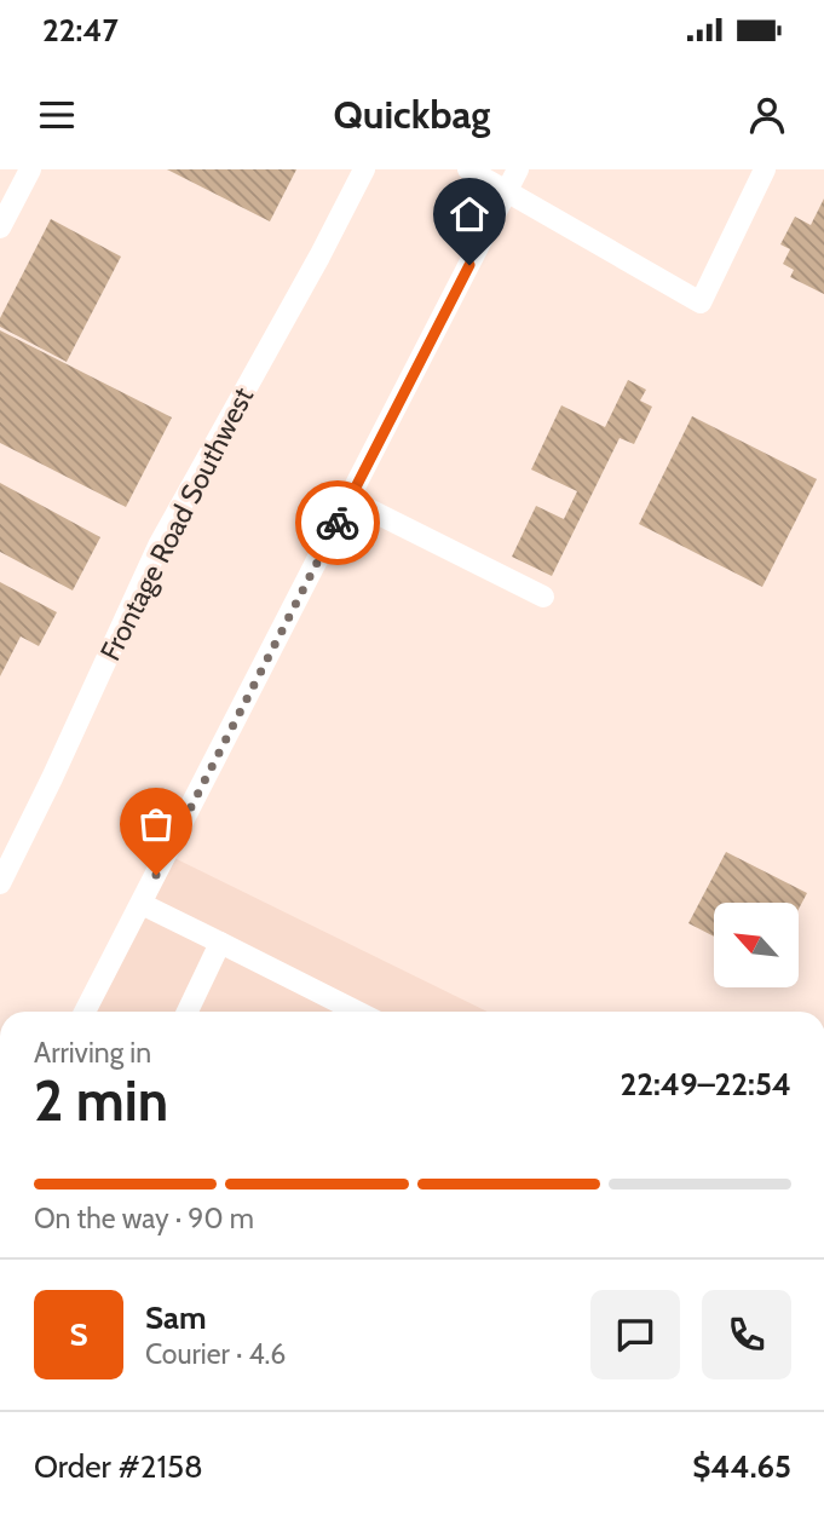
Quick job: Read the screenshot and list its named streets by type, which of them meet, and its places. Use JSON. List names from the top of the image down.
{
  "streets": {
    "street": ["Frontage Road Southwest"]
  },
  "north": "top left",
  "page": {
    "status": "22:47",
    "header": "Quickbag",
    "heading": ["2 min", "Arriving in", "22:49–22:54"],
    "panel": [
      "Sam",
      "Courier · 4.6",
      "Order #2158",
      "$44.65"
    ],
    "bar": "On the way · 90 m",
    "round": "S"
  }
}
